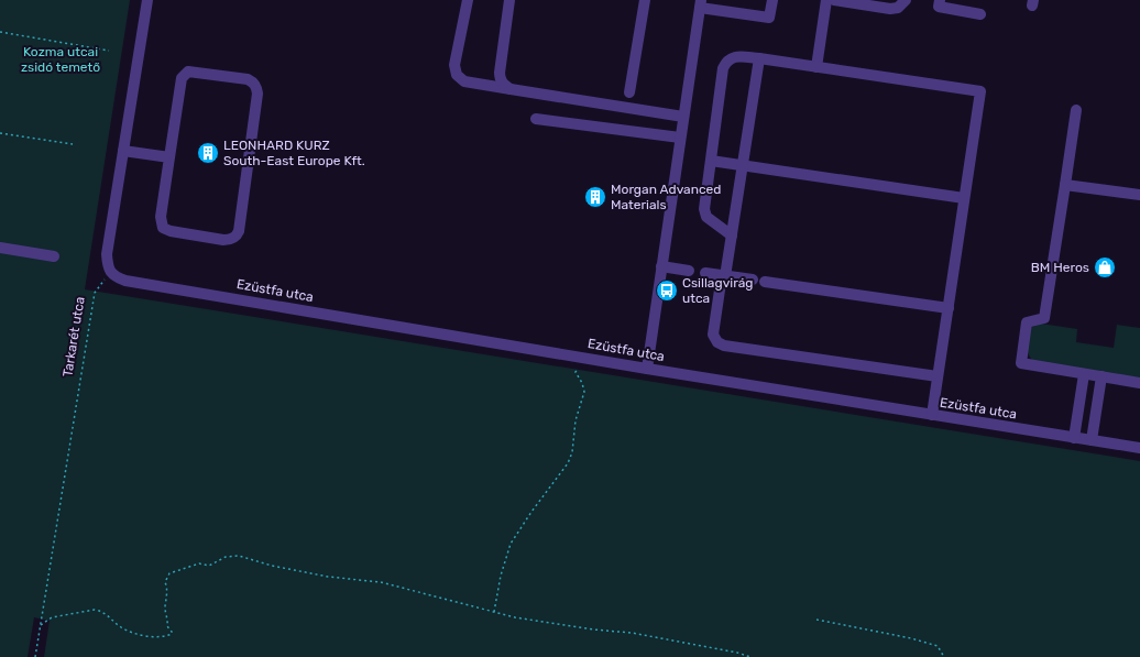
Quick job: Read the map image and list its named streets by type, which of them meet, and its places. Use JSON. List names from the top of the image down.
{
  "streets": {
    "street": ["Ezüstfa utca"],
    "path": ["Tarkarét utca"]
  },
  "crossings": [
    ["Ezüstfa utca", "Tarkarét utca"]
  ],
  "parks": ["Kozma utcai zsidó temető"],
  "places": {
    "building": ["LEONHARD KURZ South-East Europe Kft.", "Morgan Advanced Materials"],
    "shop": ["BM Heros"],
    "bus stop": ["Csillagvirág utca"]
  }
}
